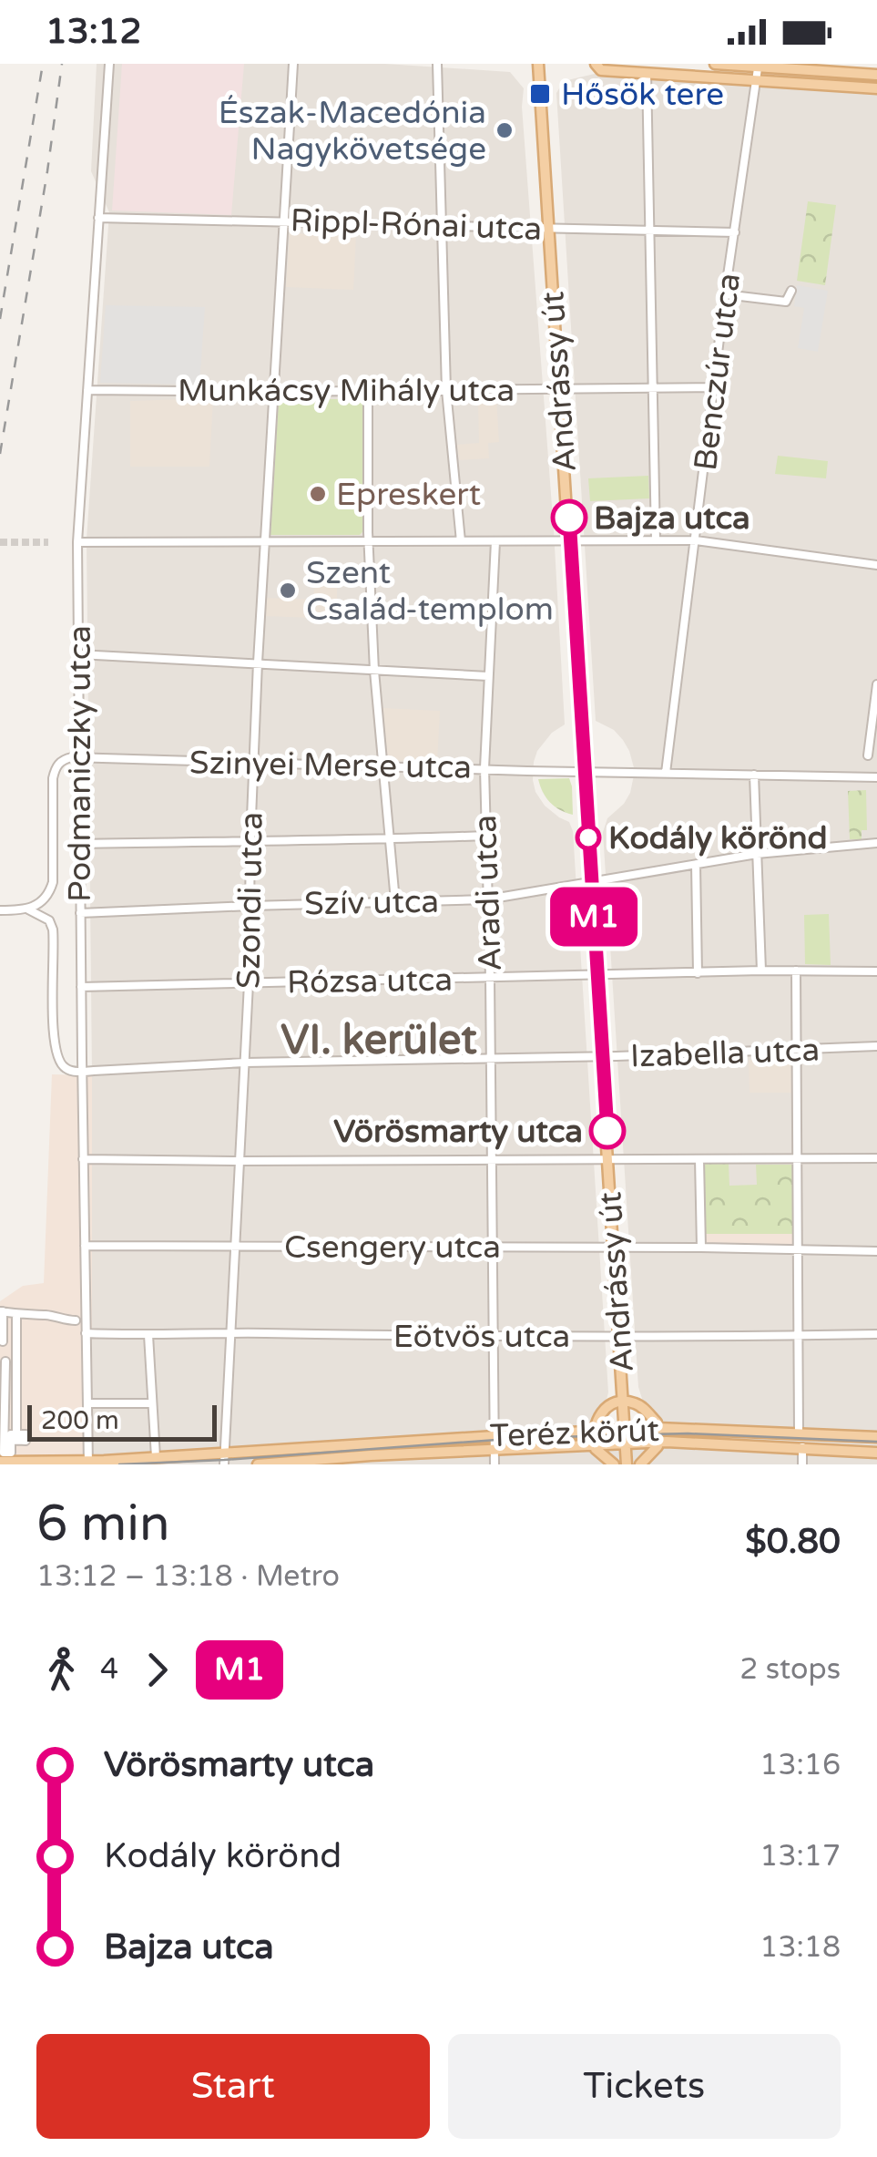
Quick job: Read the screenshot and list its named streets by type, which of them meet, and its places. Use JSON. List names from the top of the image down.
{
  "streets": {
    "main road": ["Andrássy út", "Teréz körút"],
    "street": [
      "Rippl-Rónai utca",
      "Benczúr utca",
      "Munkácsy Mihály utca",
      "Podmaniczky utca",
      "Szinyei Merse utca",
      "Aradi utca",
      "Szondi utca",
      "Szív utca",
      "Rózsa utca",
      "Izabella utca",
      "Csengery utca",
      "Eötvös utca"
    ]
  },
  "crossings": [
    ["Rippl-Rónai utca", "Benczúr utca"],
    ["Rippl-Rónai utca", "Andrássy út"],
    ["Rippl-Rónai utca", "Podmaniczky utca"],
    ["Rippl-Rónai utca", "Szondi utca"],
    ["Benczúr utca", "Munkácsy Mihály utca"],
    ["Benczúr utca", "Szinyei Merse utca"],
    ["Andrássy út", "Munkácsy Mihály utca"],
    ["Andrássy út", "Szinyei Merse utca"],
    ["Andrássy út", "Szív utca"],
    ["Andrássy út", "Rózsa utca"],
    ["Andrássy út", "Izabella utca"],
    ["Andrássy út", "Csengery utca"],
    ["Andrássy út", "Eötvös utca"],
    ["Andrássy út", "Teréz körút"],
    ["Munkácsy Mihály utca", "Podmaniczky utca"],
    ["Munkácsy Mihály utca", "Szondi utca"],
    ["Podmaniczky utca", "Szinyei Merse utca"],
    ["Podmaniczky utca", "Szív utca"],
    ["Podmaniczky utca", "Rózsa utca"],
    ["Podmaniczky utca", "Izabella utca"],
    ["Podmaniczky utca", "Csengery utca"],
    ["Podmaniczky utca", "Eötvös utca"],
    ["Podmaniczky utca", "Teréz körút"],
    ["Szinyei Merse utca", "Aradi utca"],
    ["Szinyei Merse utca", "Szondi utca"],
    ["Aradi utca", "Szív utca"],
    ["Aradi utca", "Rózsa utca"],
    ["Aradi utca", "Izabella utca"],
    ["Aradi utca", "Csengery utca"],
    ["Aradi utca", "Eötvös utca"],
    ["Aradi utca", "Teréz körút"],
    ["Szondi utca", "Szív utca"],
    ["Szondi utca", "Rózsa utca"],
    ["Szondi utca", "Izabella utca"],
    ["Szondi utca", "Csengery utca"],
    ["Szondi utca", "Eötvös utca"],
    ["Szondi utca", "Teréz körút"]
  ],
  "districts": ["VI. kerület"],
  "places": {
    "transit": ["Hősök tere"],
    "other": [
      "Észak-Macedónia Nagykövetsége",
      "Epreskert",
      "Bajza utca",
      "Szent Család-templom",
      "Kodály körönd",
      "Vörösmarty utca"
    ]
  },
  "lines": ["metro line M1"],
  "scale_bar": "200 m",
  "page": {
    "status": "13:12",
    "on_map": "M1",
    "scale": "200 m",
    "heading": ["6 min", "13:12 – 13:18 · Metro", "$0.80"],
    "legs": ["4", "M1", "2 stops"],
    "list": [
      {
        "name": "Vörösmarty utca",
        "value": "13:16"
      },
      {
        "name": "Kodály körönd",
        "value": "13:17"
      },
      {
        "name": "Bajza utca",
        "value": "13:18"
      }
    ],
    "buttons": ["Start", "Tickets"]
  }
}
